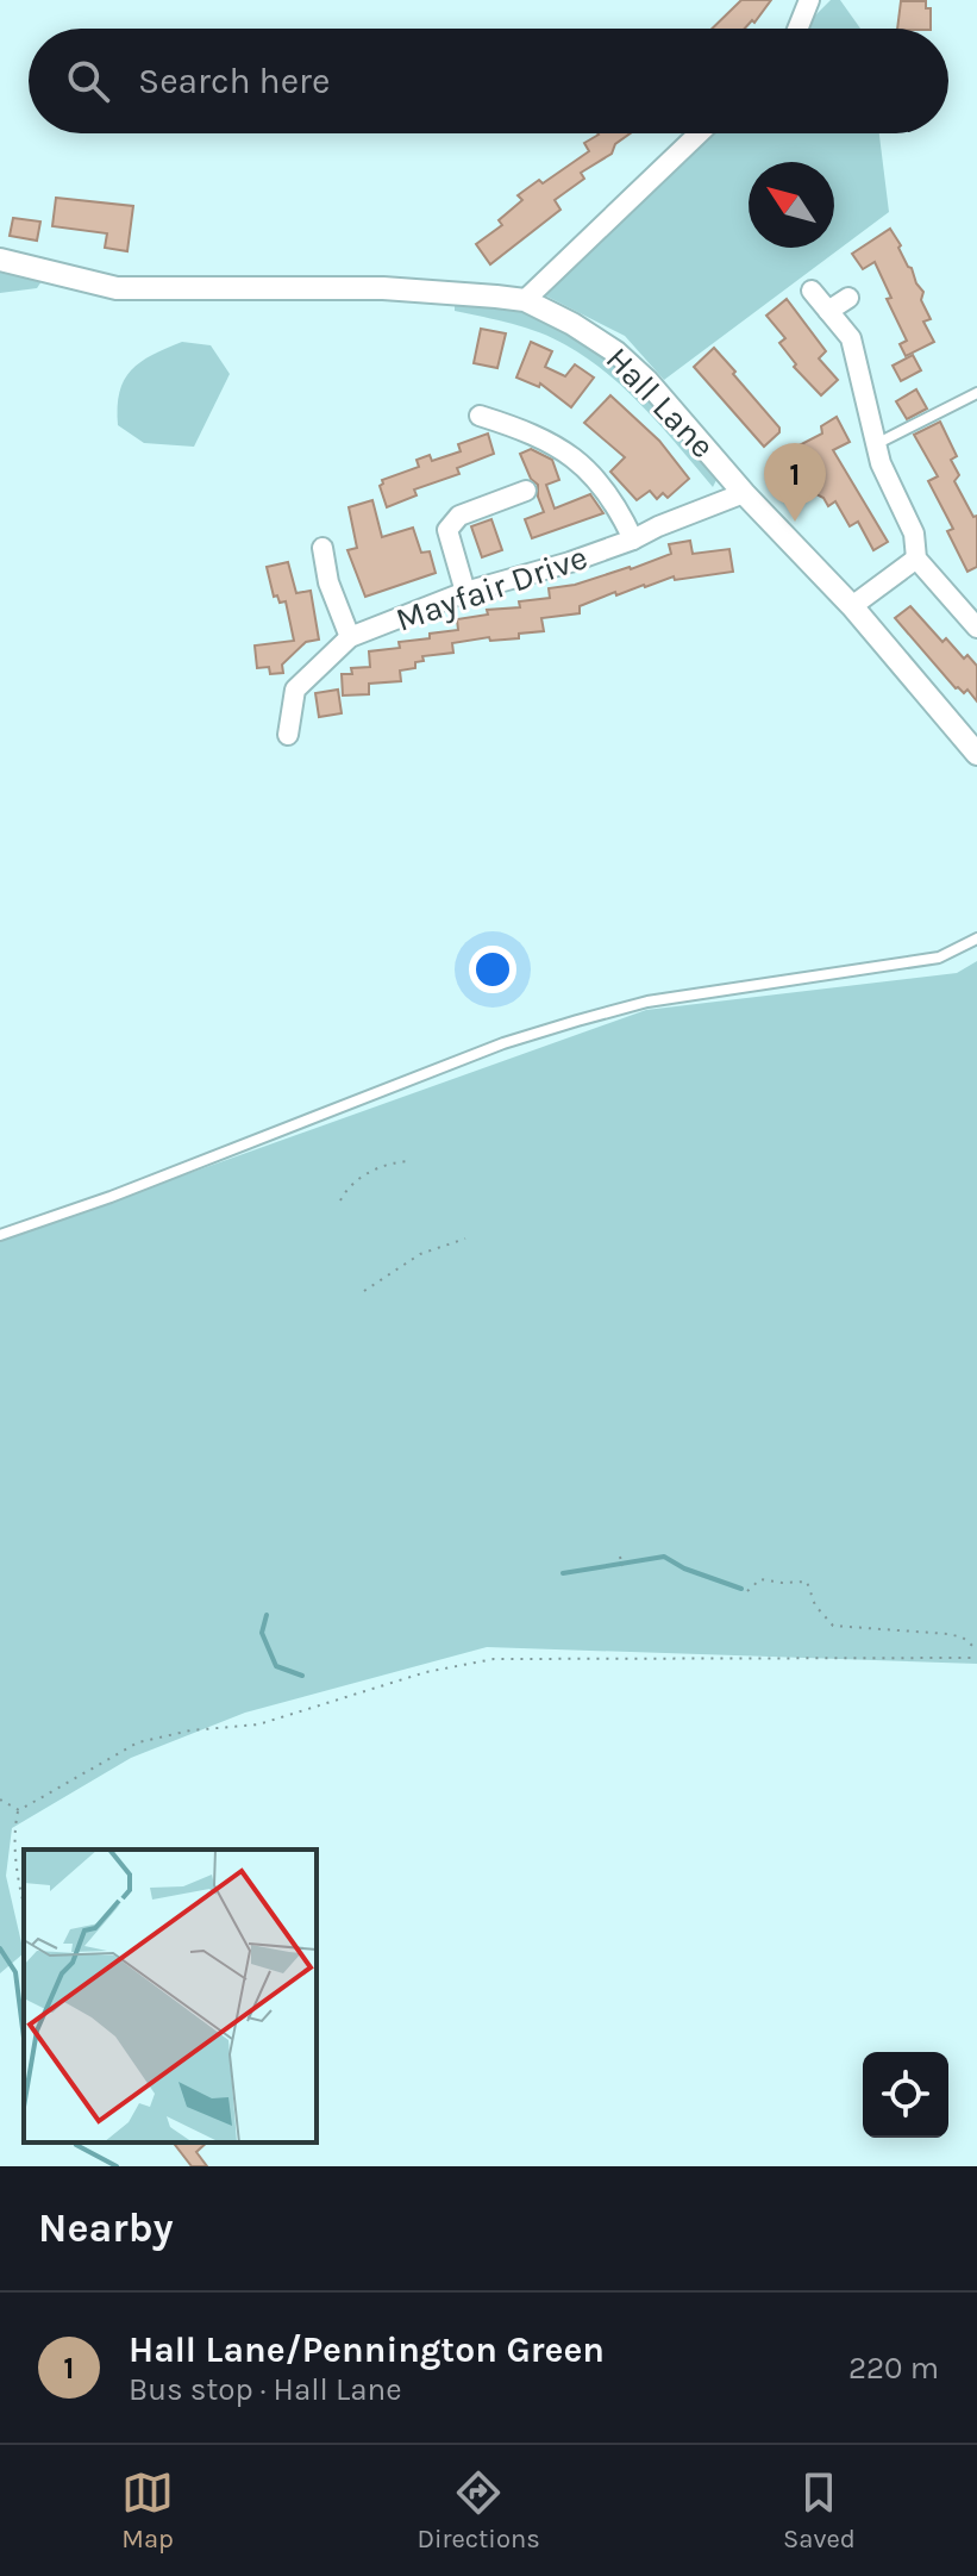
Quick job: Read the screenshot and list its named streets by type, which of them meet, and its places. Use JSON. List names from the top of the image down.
{
  "streets": {
    "street": ["Hall Lane", "Mayfair Drive"]
  },
  "crossings": [
    ["Hall Lane", "Mayfair Drive"]
  ],
  "north": "top left",
  "page": {
    "search": "Search here",
    "pins": "1",
    "heading": "Nearby",
    "list": [
      {
        "mark": "1",
        "name": "Hall Lane/Pennington Green",
        "note": "Bus stop · Hall Lane",
        "value": "220 m"
      }
    ],
    "nav": ["Map", "Directions", "Saved"]
  }
}
